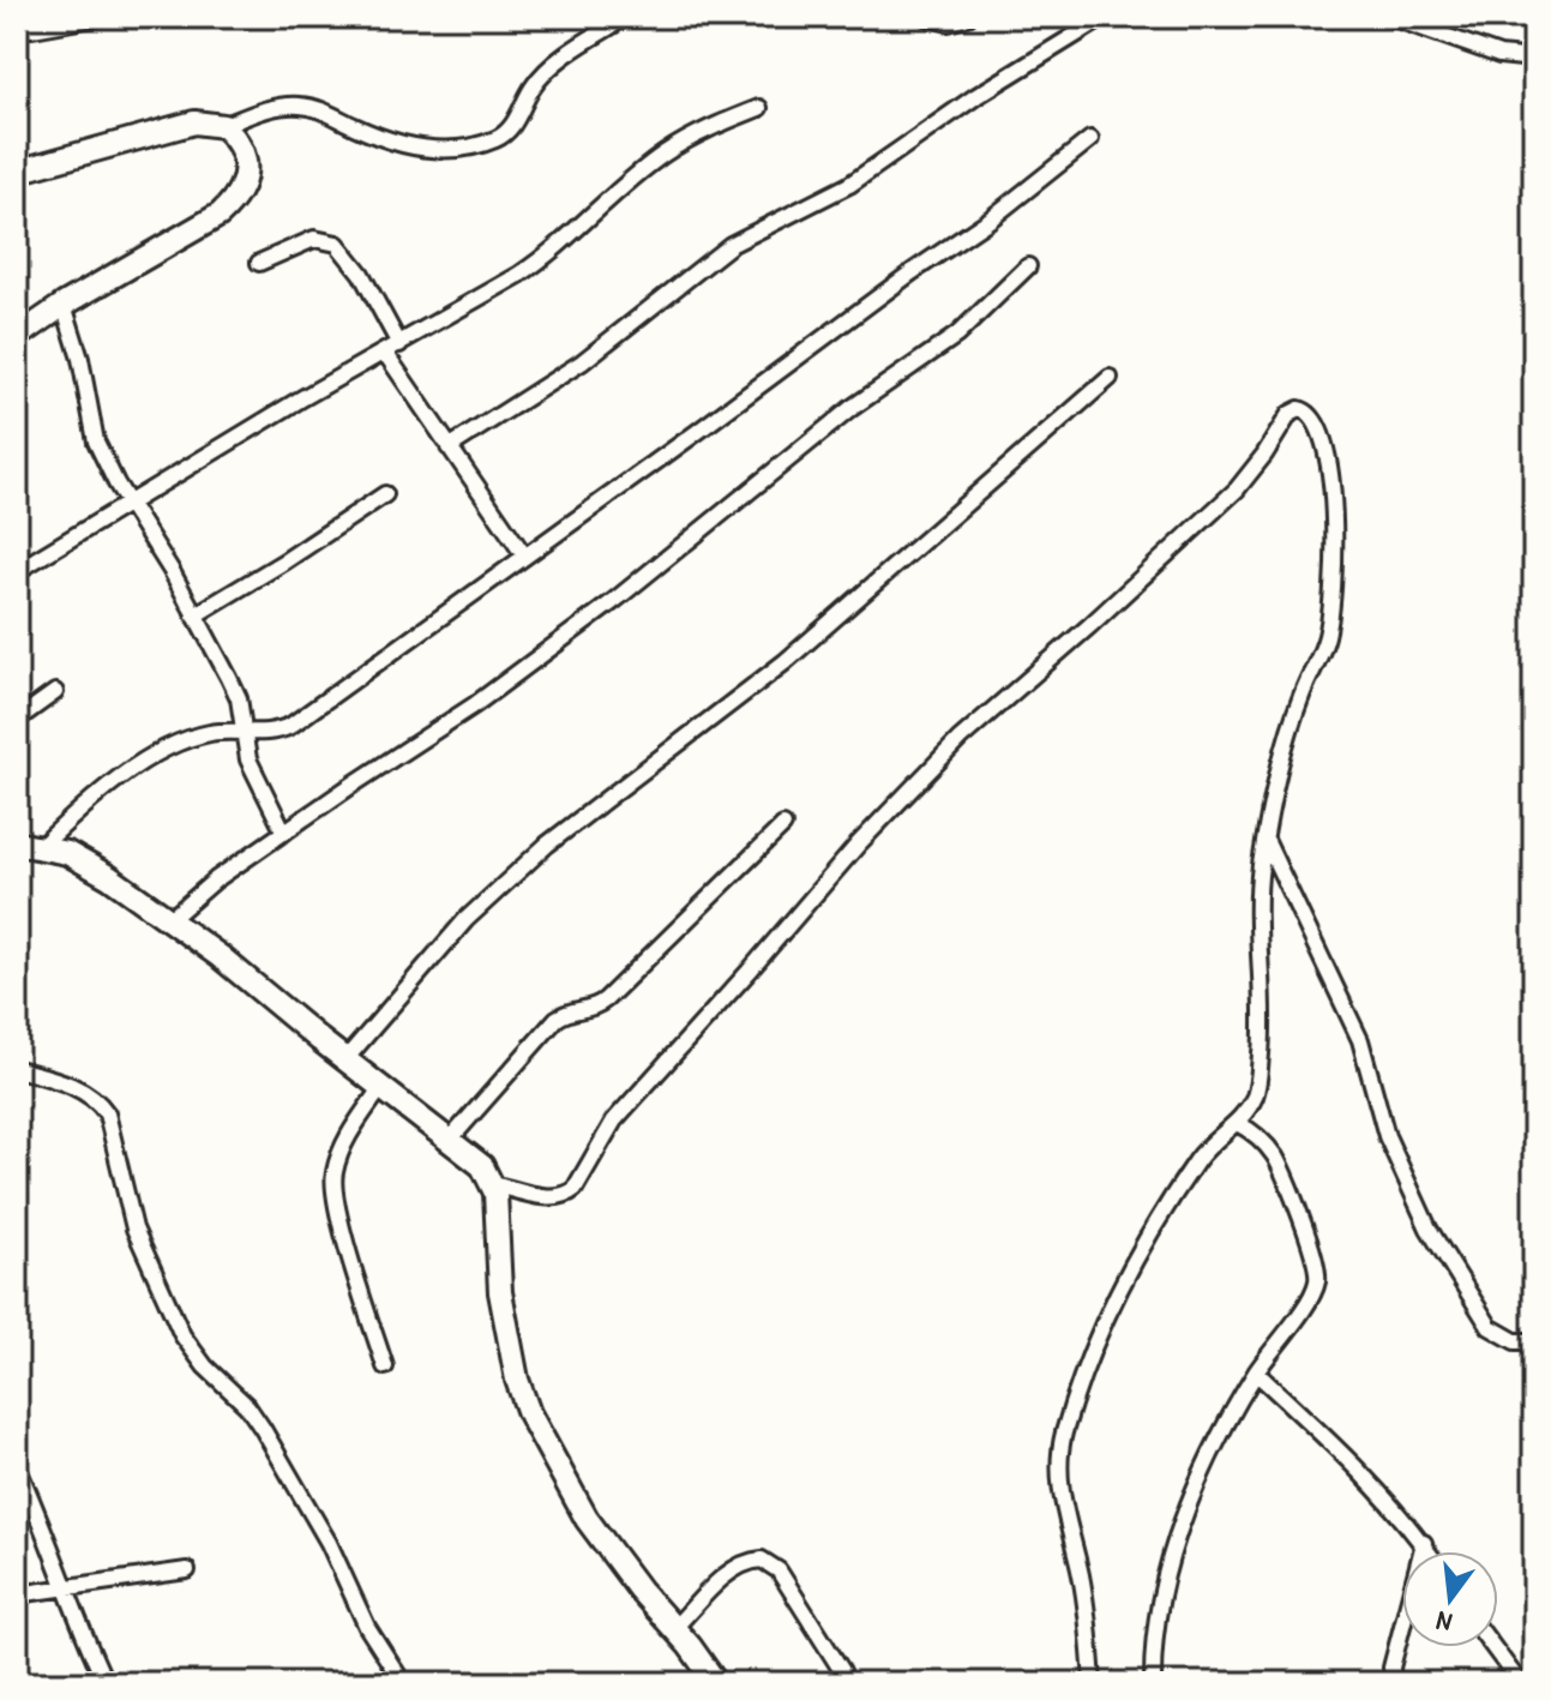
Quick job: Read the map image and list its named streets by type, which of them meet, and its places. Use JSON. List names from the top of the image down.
{
  "north": "bottom"
}
